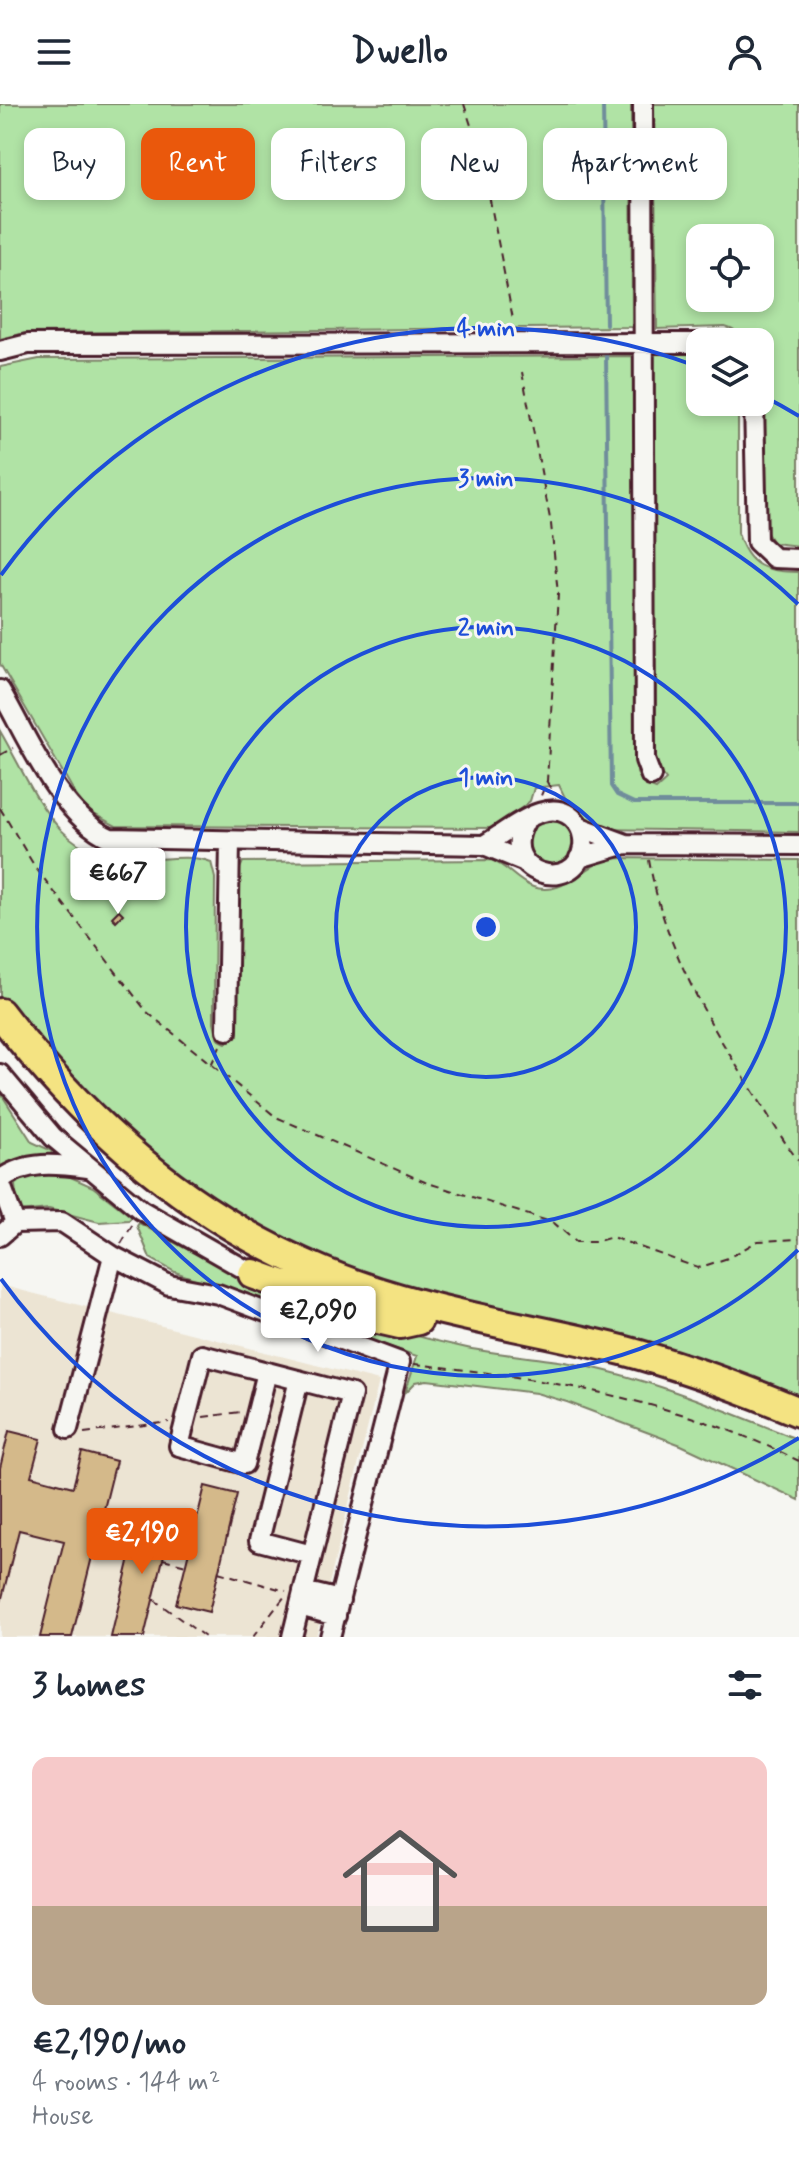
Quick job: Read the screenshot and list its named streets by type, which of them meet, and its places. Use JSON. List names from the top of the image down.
{
  "page": {
    "header": "Dwello",
    "chip": [
      "Buy",
      "Rent",
      "Filters",
      "New",
      "Apartment"
    ],
    "price": ["€667", "€2,090", "€2,190"],
    "heading": "3 homes",
    "list": [
      {
        "name": "€2,190/mo",
        "note": "4 rooms · 144 m² · House"
      }
    ]
  },
  "rings": [
    "4 min",
    "3 min",
    "2 min",
    "1 min"
  ]
}
